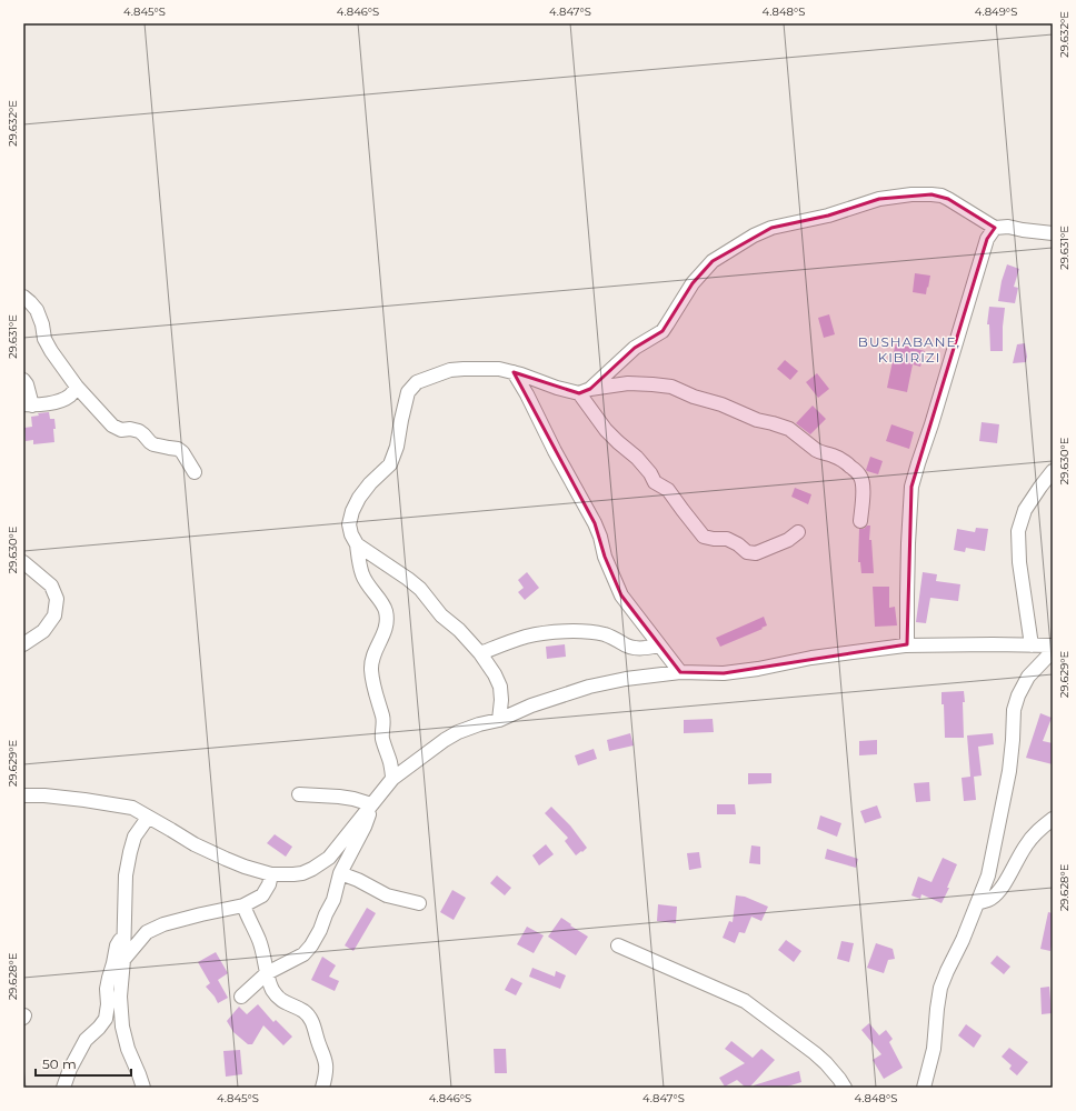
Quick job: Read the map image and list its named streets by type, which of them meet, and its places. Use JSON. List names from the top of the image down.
{
  "districts": ["BUSHABANE, KIBIRIZI"],
  "scale_bar": "50 m",
  "coordinates": [
    "4.845°S",
    "4.846°S",
    "4.847°S",
    "4.848°S",
    "4.849°S",
    "29.632°E",
    "29.631°E",
    "29.630°E",
    "29.629°E",
    "29.628°E"
  ]
}
